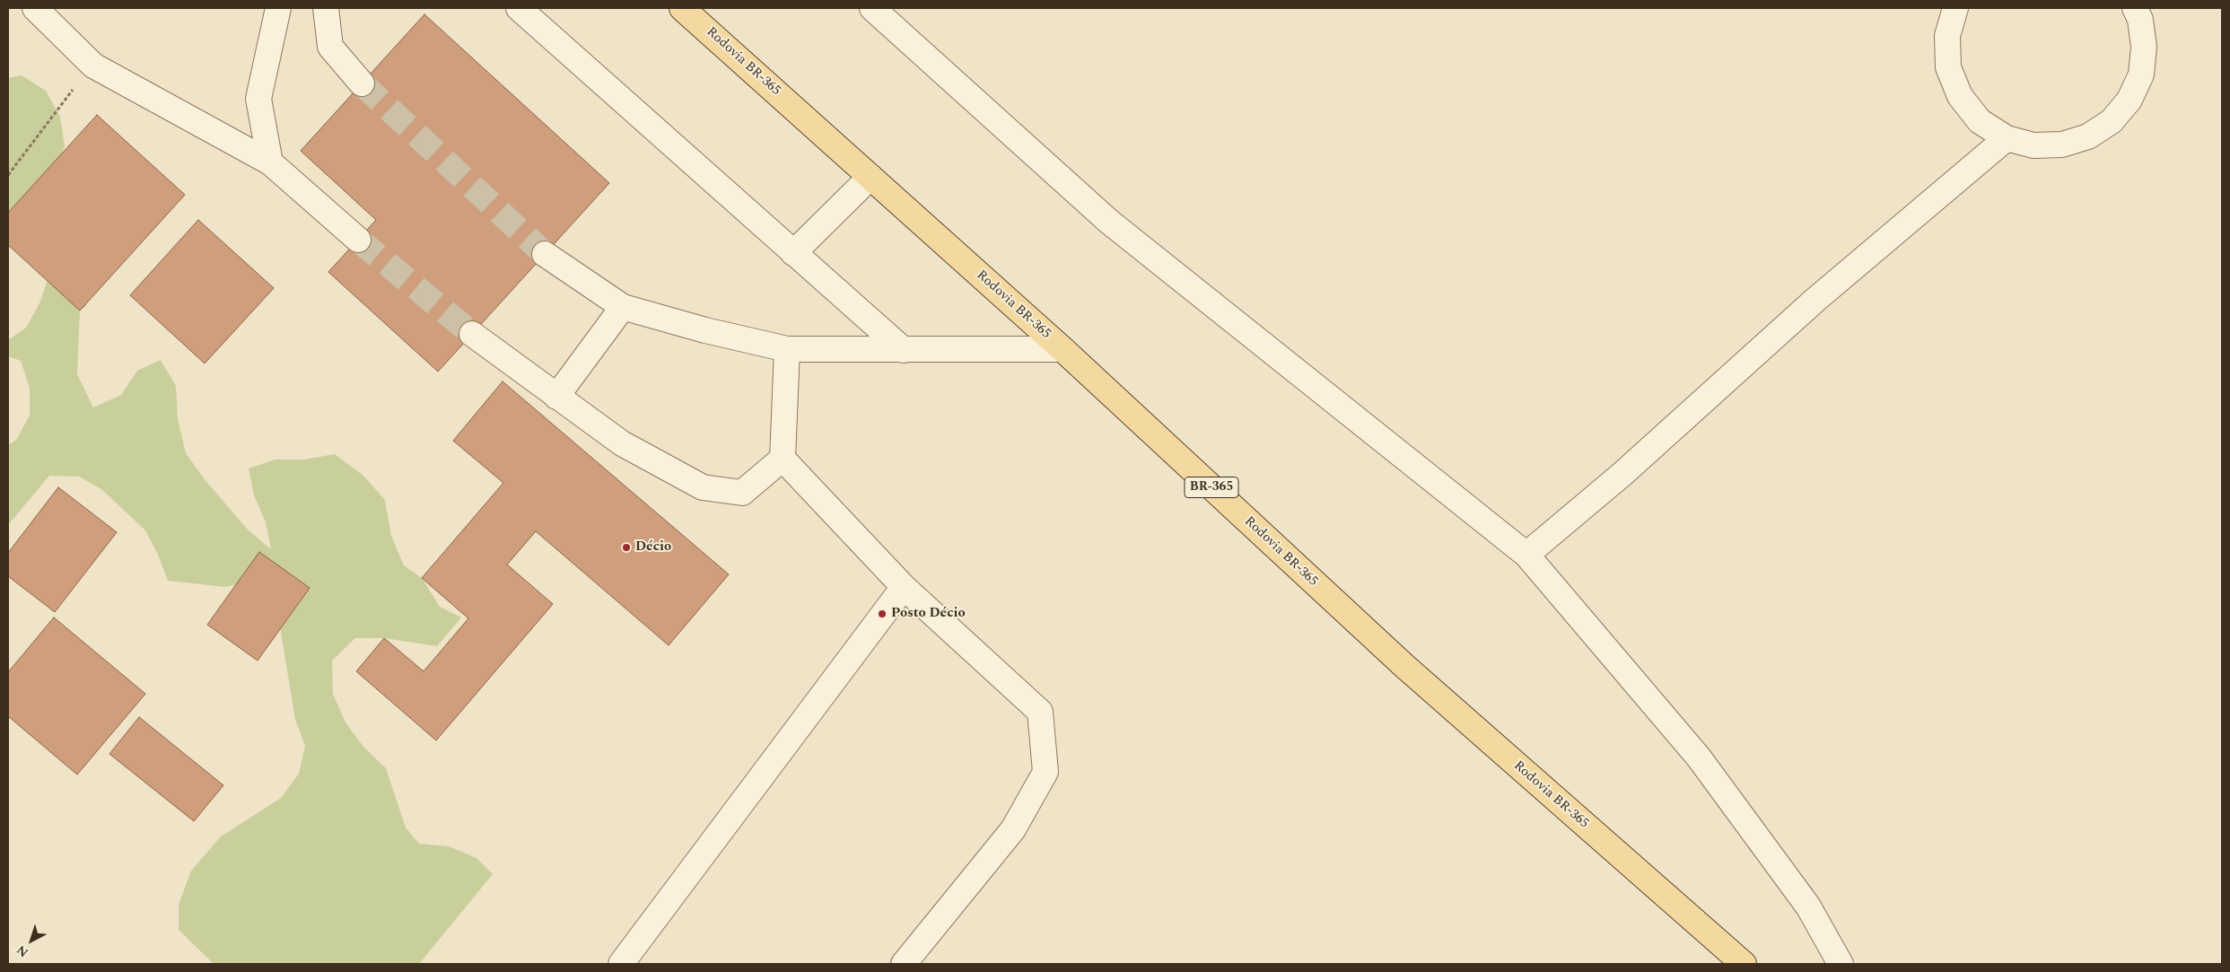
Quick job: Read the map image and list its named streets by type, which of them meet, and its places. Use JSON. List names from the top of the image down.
{
  "streets": {
    "main road": ["Rodovia BR-365", "BR-365"]
  },
  "places": ["Décio", "Posto Décio"],
  "north": "bottom left"
}
